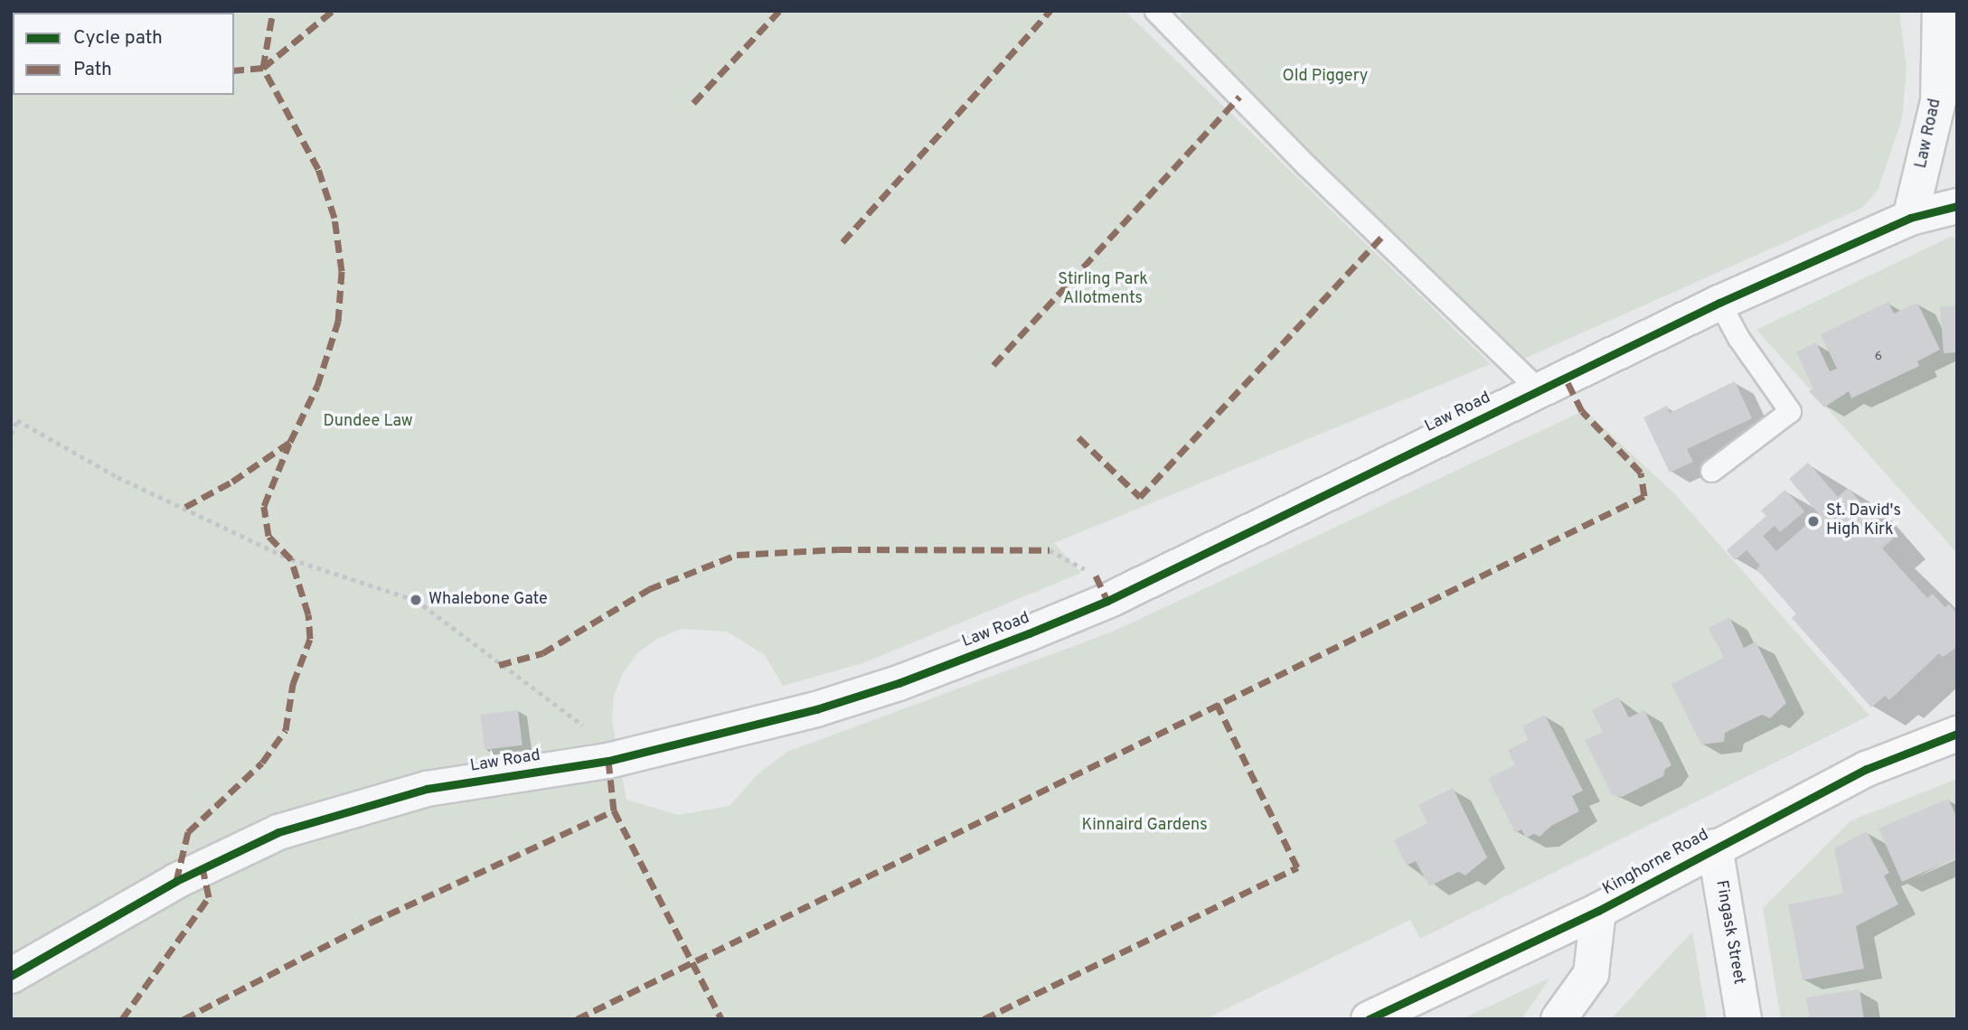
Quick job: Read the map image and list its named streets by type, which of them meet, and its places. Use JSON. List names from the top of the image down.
{
  "streets": {
    "street": ["Law Road", "Kinghorne Road", "Fingask Street"]
  },
  "crossings": [
    ["Kinghorne Road", "Fingask Street"]
  ],
  "parks": [
    "Old Piggery",
    "Stirling Park Allotments",
    "Dundee Law",
    "Kinnaird Gardens"
  ],
  "places": ["St. David's High Kirk", "Whalebone Gate"],
  "house_numbers": ["6"],
  "legend": ["Cycle path", "Path"]
}
